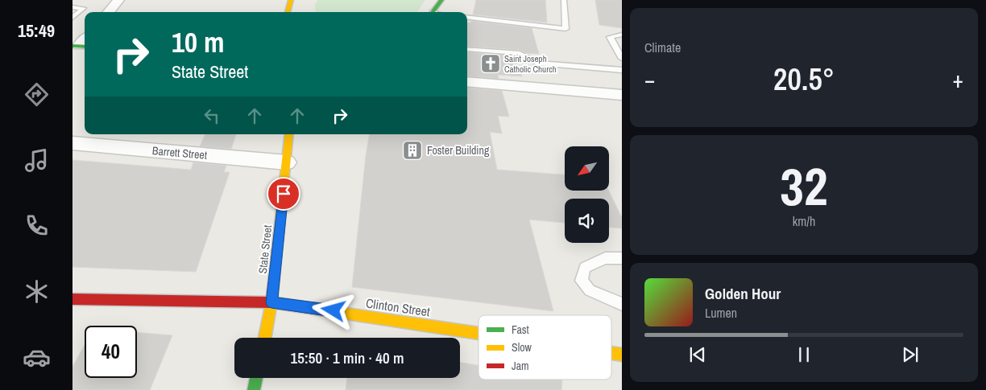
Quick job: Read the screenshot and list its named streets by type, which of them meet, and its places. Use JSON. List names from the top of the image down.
{
  "streets": {
    "street": ["Barrett Street", "State Street", "Clinton Street"]
  },
  "crossings": [
    ["Barrett Street", "State Street"],
    ["State Street", "Clinton Street"]
  ],
  "places": {
    "church": ["Saint Joseph Catholic Church"],
    "building": ["Foster Building"]
  },
  "legend": ["Fast", "Slow", "Jam"],
  "north": "bottom left",
  "page": {
    "tabs": "15:49",
    "tile": [
      "Climate",
      ["32", "km/h"]
    ],
    "turn": ["10 m", "State Street"],
    "heat": ["−", "20.5°", "+"],
    "song": ["Golden Hour", "Lumen"],
    "limit": "40",
    "trip": "15:50 · 1 min · 40 m"
  }
}
